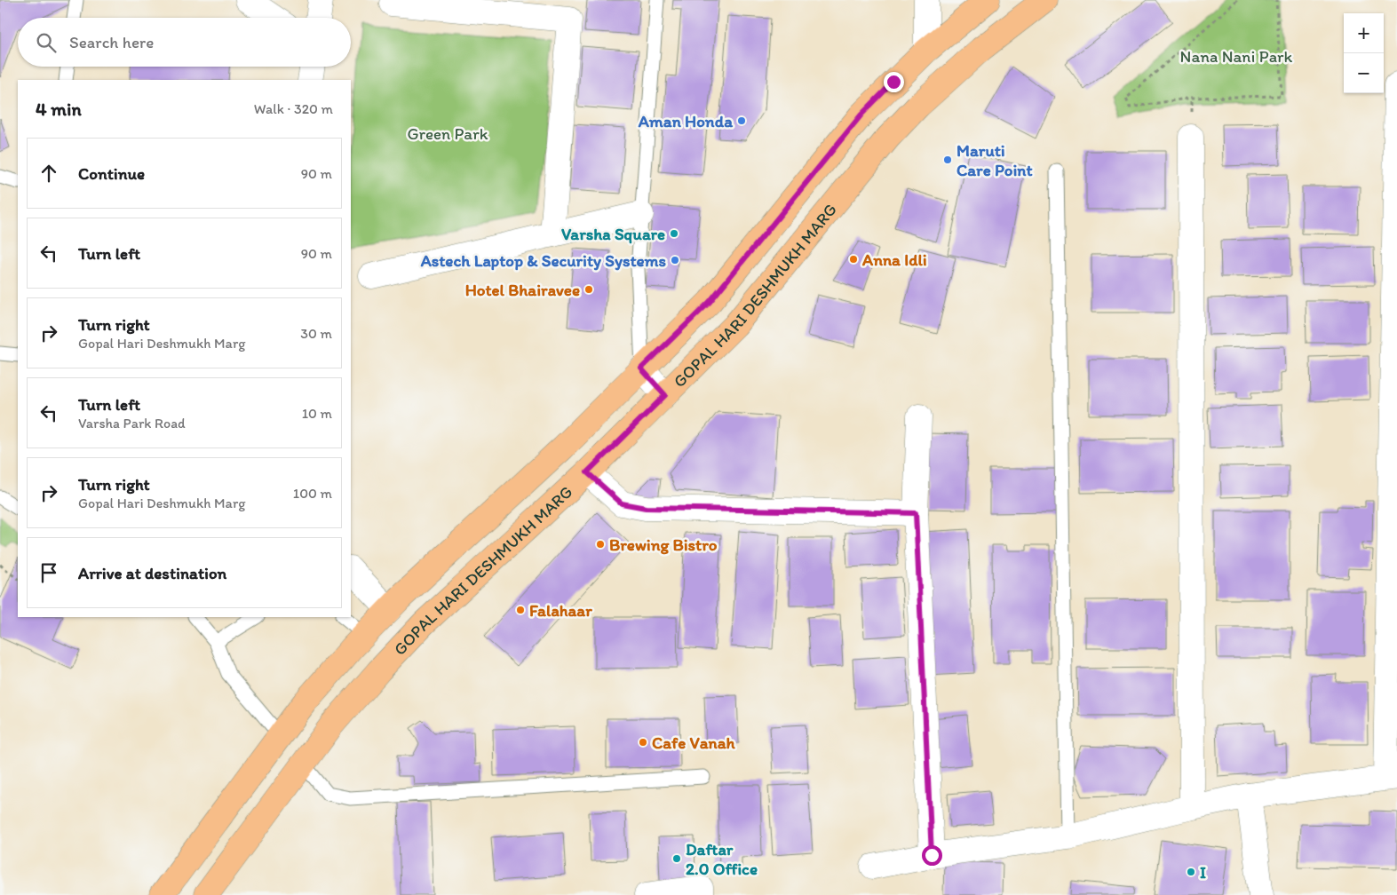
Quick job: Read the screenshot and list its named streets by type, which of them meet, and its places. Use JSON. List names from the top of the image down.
{
  "streets": {
    "main road": ["GOPAL HARI DESHMUKH MARG"]
  },
  "parks": ["Nana Nani Park", "Green Park"],
  "places": [
    "Aman Honda",
    "Maruti Care Point",
    "Varsha Square",
    "Anna Idli",
    "Astech Laptop & Security Systems",
    "Hotel Bhairavee",
    "Brewing Bistro",
    "Falahaar",
    "Cafe Vanah",
    "Daftar 2.0 Office",
    "I"
  ],
  "page": {
    "map_buttons": ["+", "−"],
    "search": "Search here",
    "heading": ["4 min", "Walk · 320 m"],
    "list": [
      ["Continue", "90 m"],
      ["Turn left", "90 m"],
      ["Turn right", "Gopal Hari Deshmukh Marg", "30 m"],
      ["Turn left", "Varsha Park Road", "10 m"],
      ["Turn right", "Gopal Hari Deshmukh Marg", "100 m"],
      "Arrive at destination"
    ]
  }
}
